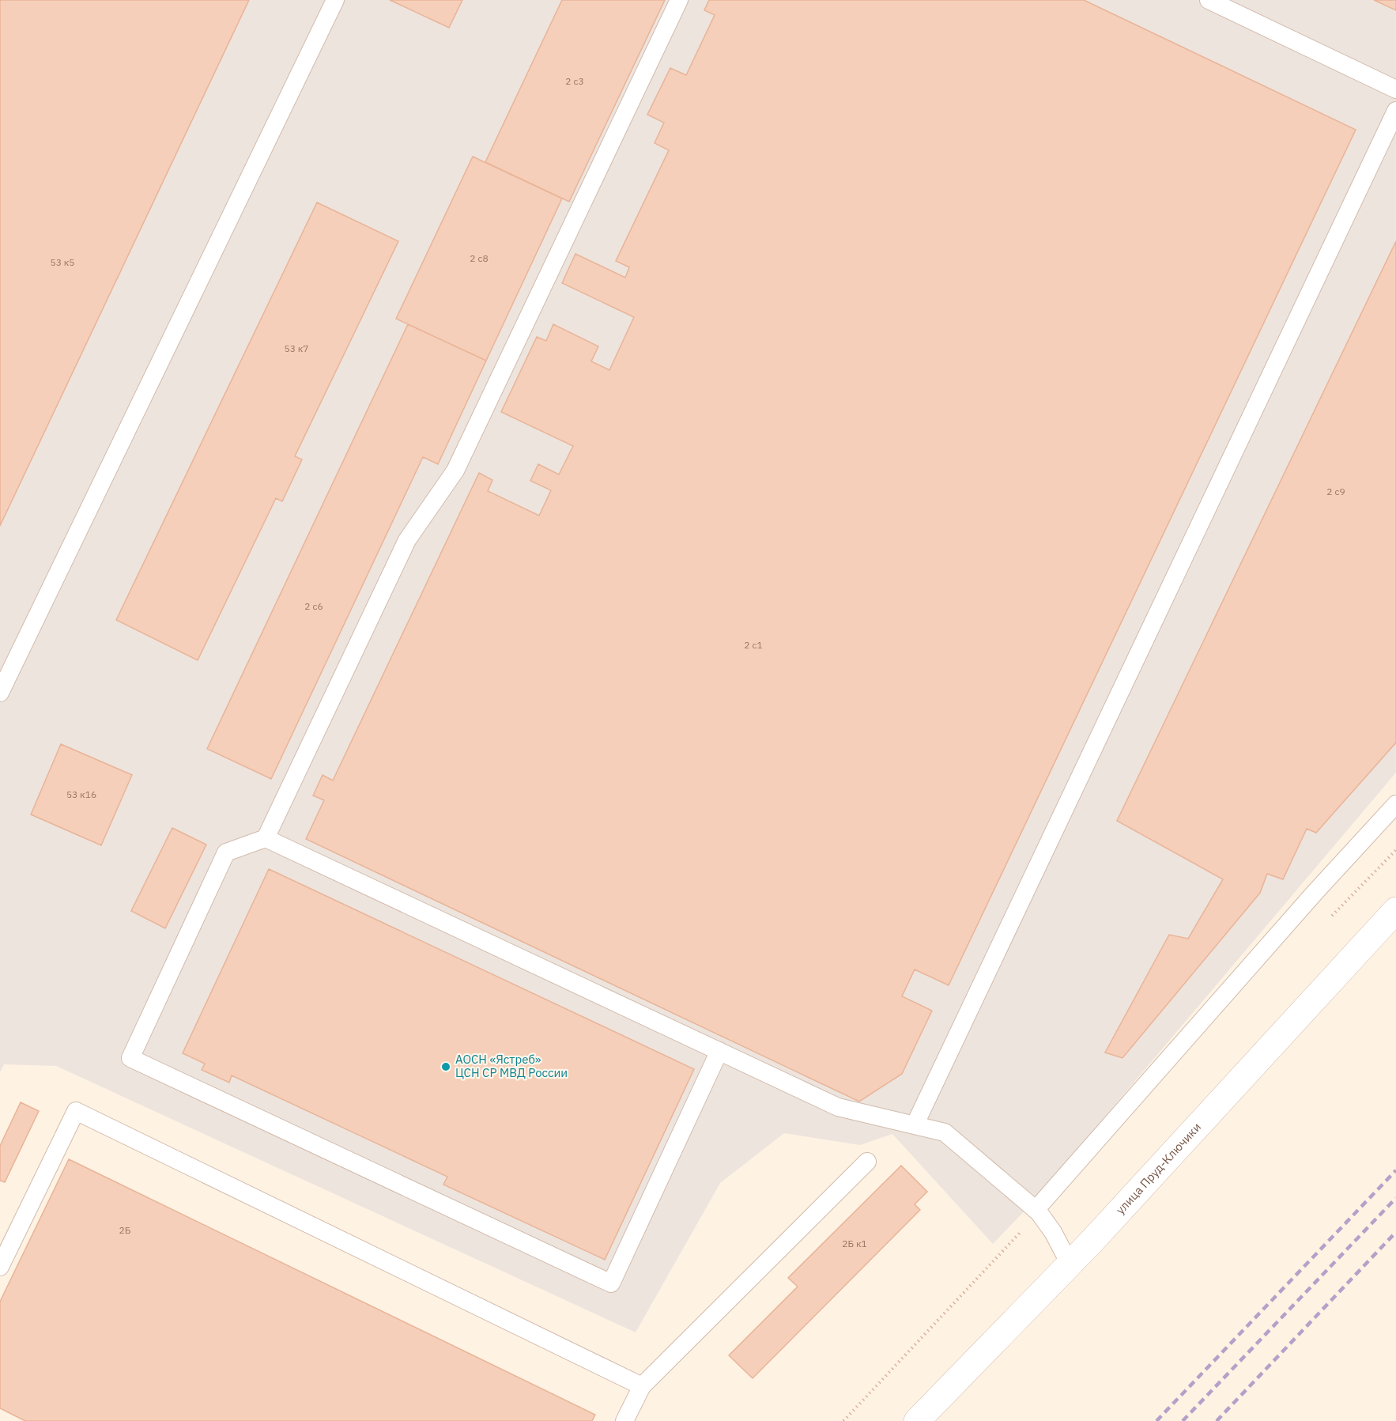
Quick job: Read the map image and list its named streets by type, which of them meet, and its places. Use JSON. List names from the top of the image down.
{
  "streets": {
    "street": ["улица Пруд-Ключики"]
  },
  "places": ["АОСН «Ястреб» ЦСН СР МВД России"],
  "house_numbers": [
    "2 с3",
    "2 с8",
    "53 к5",
    "53 к7",
    "2 с9",
    "2 с6",
    "2 с1",
    "53 к16",
    "2Б",
    "2Б к1"
  ]
}
